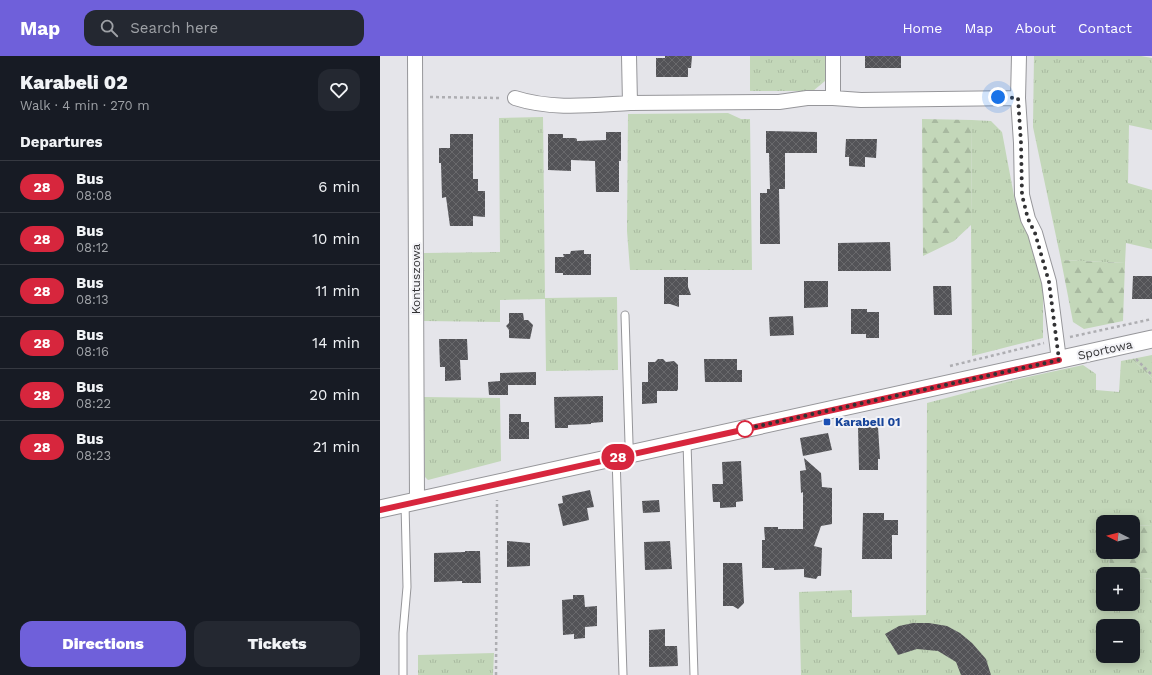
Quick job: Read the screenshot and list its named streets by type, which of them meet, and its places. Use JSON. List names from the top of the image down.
{
  "streets": {
    "street": ["Kontuszowa", "Sportowa"]
  },
  "crossings": [
    ["Kontuszowa", "Sportowa"]
  ],
  "places": {
    "transit": ["Karabeli 01"]
  },
  "lines": ["bus line 28"],
  "north": "left",
  "page": {
    "header": "Map",
    "search": "Search here",
    "nav": [
      "Home",
      "Map",
      "About",
      "Contact"
    ],
    "heading": [
      ["Karabeli 02", "Walk · 4 min · 270 m"],
      "Departures"
    ],
    "on_map": "28",
    "list": [
      {
        "mark": "28",
        "name": "Bus",
        "note": "08:08",
        "value": "6 min"
      },
      {
        "mark": "28",
        "name": "Bus",
        "note": "08:12",
        "value": "10 min"
      },
      {
        "mark": "28",
        "name": "Bus",
        "note": "08:13",
        "value": "11 min"
      },
      {
        "mark": "28",
        "name": "Bus",
        "note": "08:16",
        "value": "14 min"
      },
      {
        "mark": "28",
        "name": "Bus",
        "note": "08:22",
        "value": "20 min"
      },
      {
        "mark": "28",
        "name": "Bus",
        "note": "08:23",
        "value": "21 min"
      }
    ],
    "map_buttons": ["+", "−"],
    "buttons": ["Directions", "Tickets"]
  }
}
